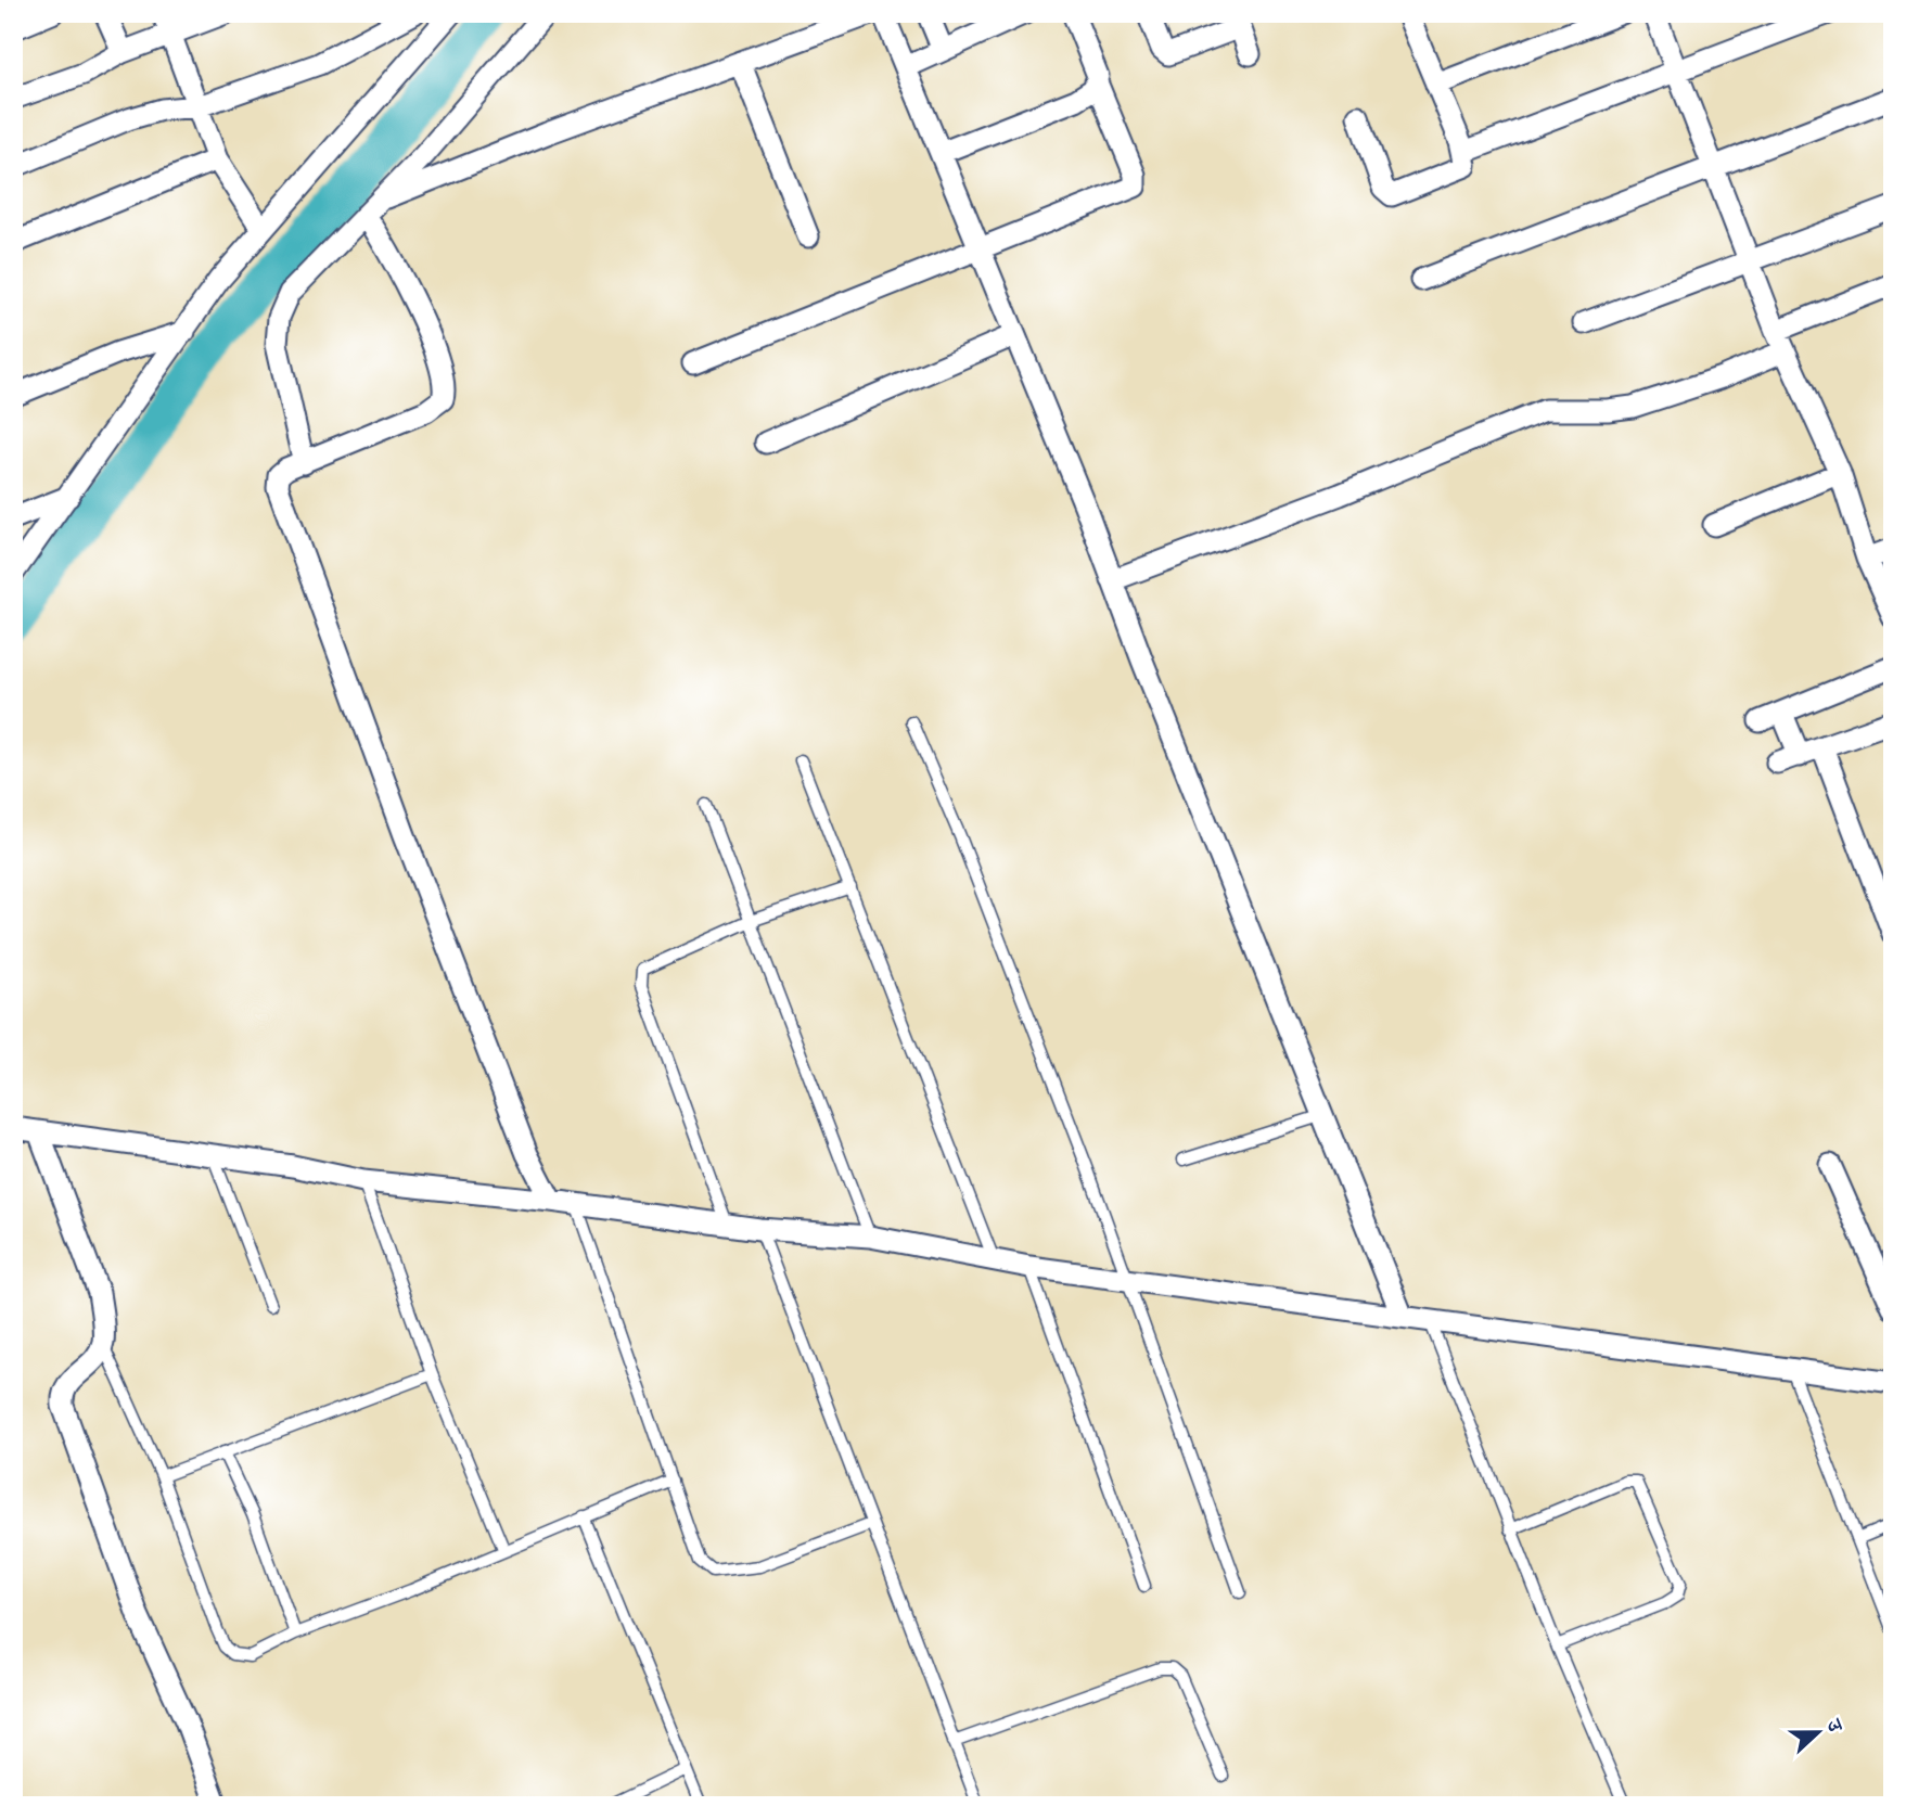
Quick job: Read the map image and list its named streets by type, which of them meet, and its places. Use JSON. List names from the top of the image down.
{
  "north": "right"
}
